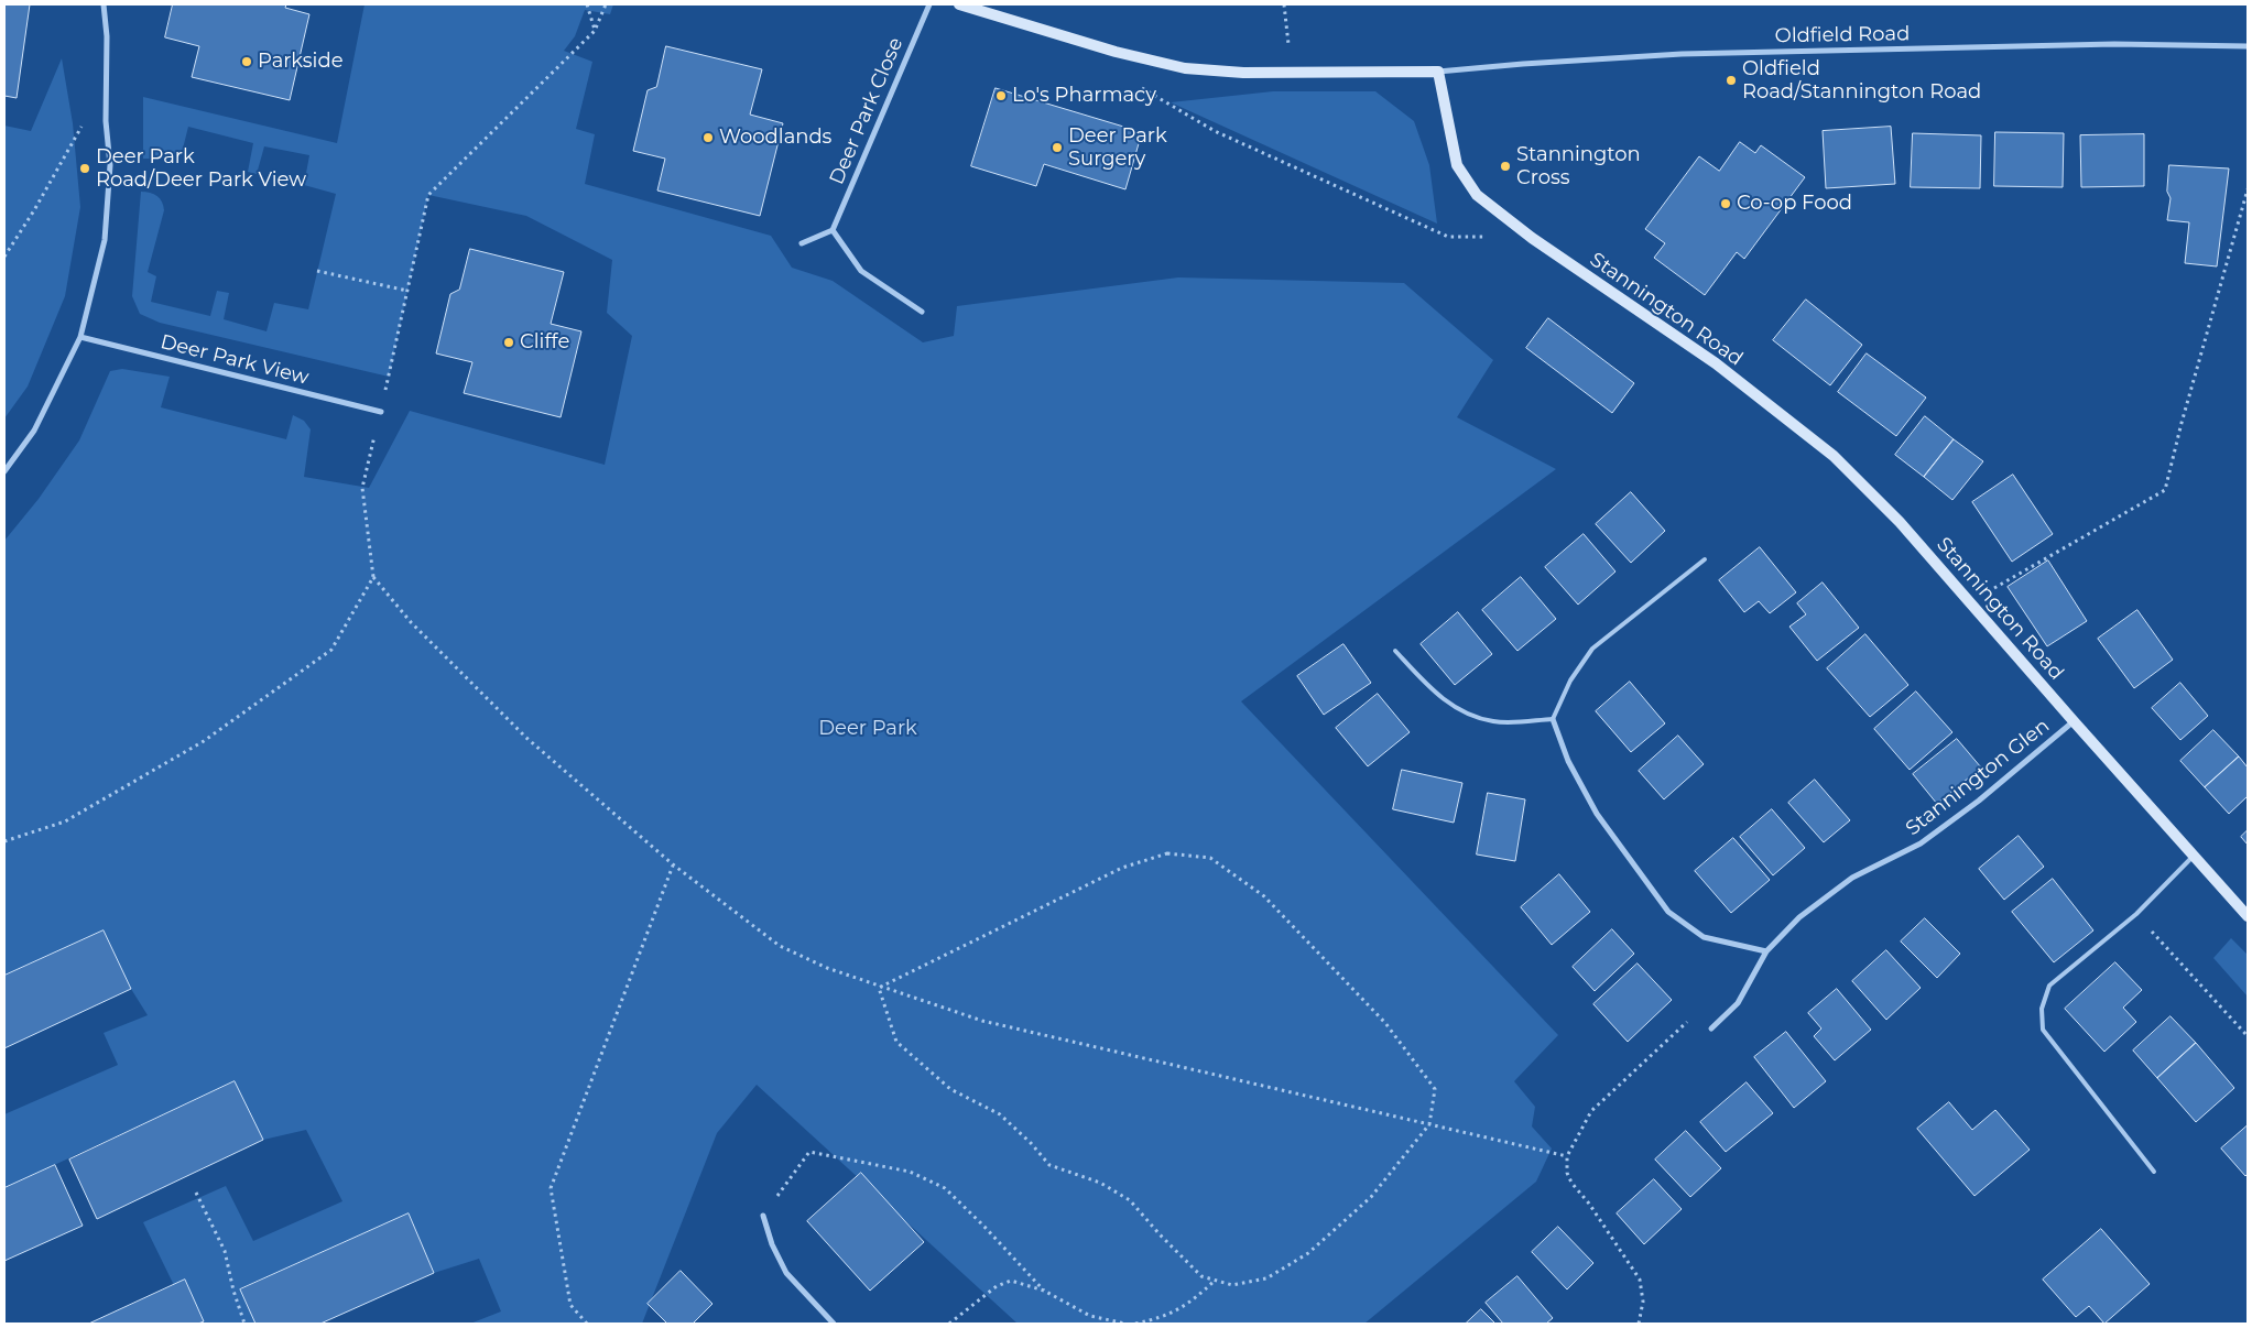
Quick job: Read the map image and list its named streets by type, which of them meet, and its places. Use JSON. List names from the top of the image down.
{
  "streets": {
    "main road": ["Stannington Road"],
    "street": [
      "Oldfield Road",
      "Deer Park Close",
      "Deer Park View",
      "Stannington Glen"
    ]
  },
  "crossings": [
    ["Oldfield Road", "Stannington Road"],
    ["Stannington Road", "Stannington Glen"]
  ],
  "parks": ["Deer Park"],
  "places": [
    "Parkside",
    "Oldfield Road/Stannington Road",
    "Lo's Pharmacy",
    "Woodlands",
    "Deer Park Surgery",
    "Stannington Cross",
    "Deer Park Road/Deer Park View",
    "Co-op Food",
    "Cliffe"
  ]
}
